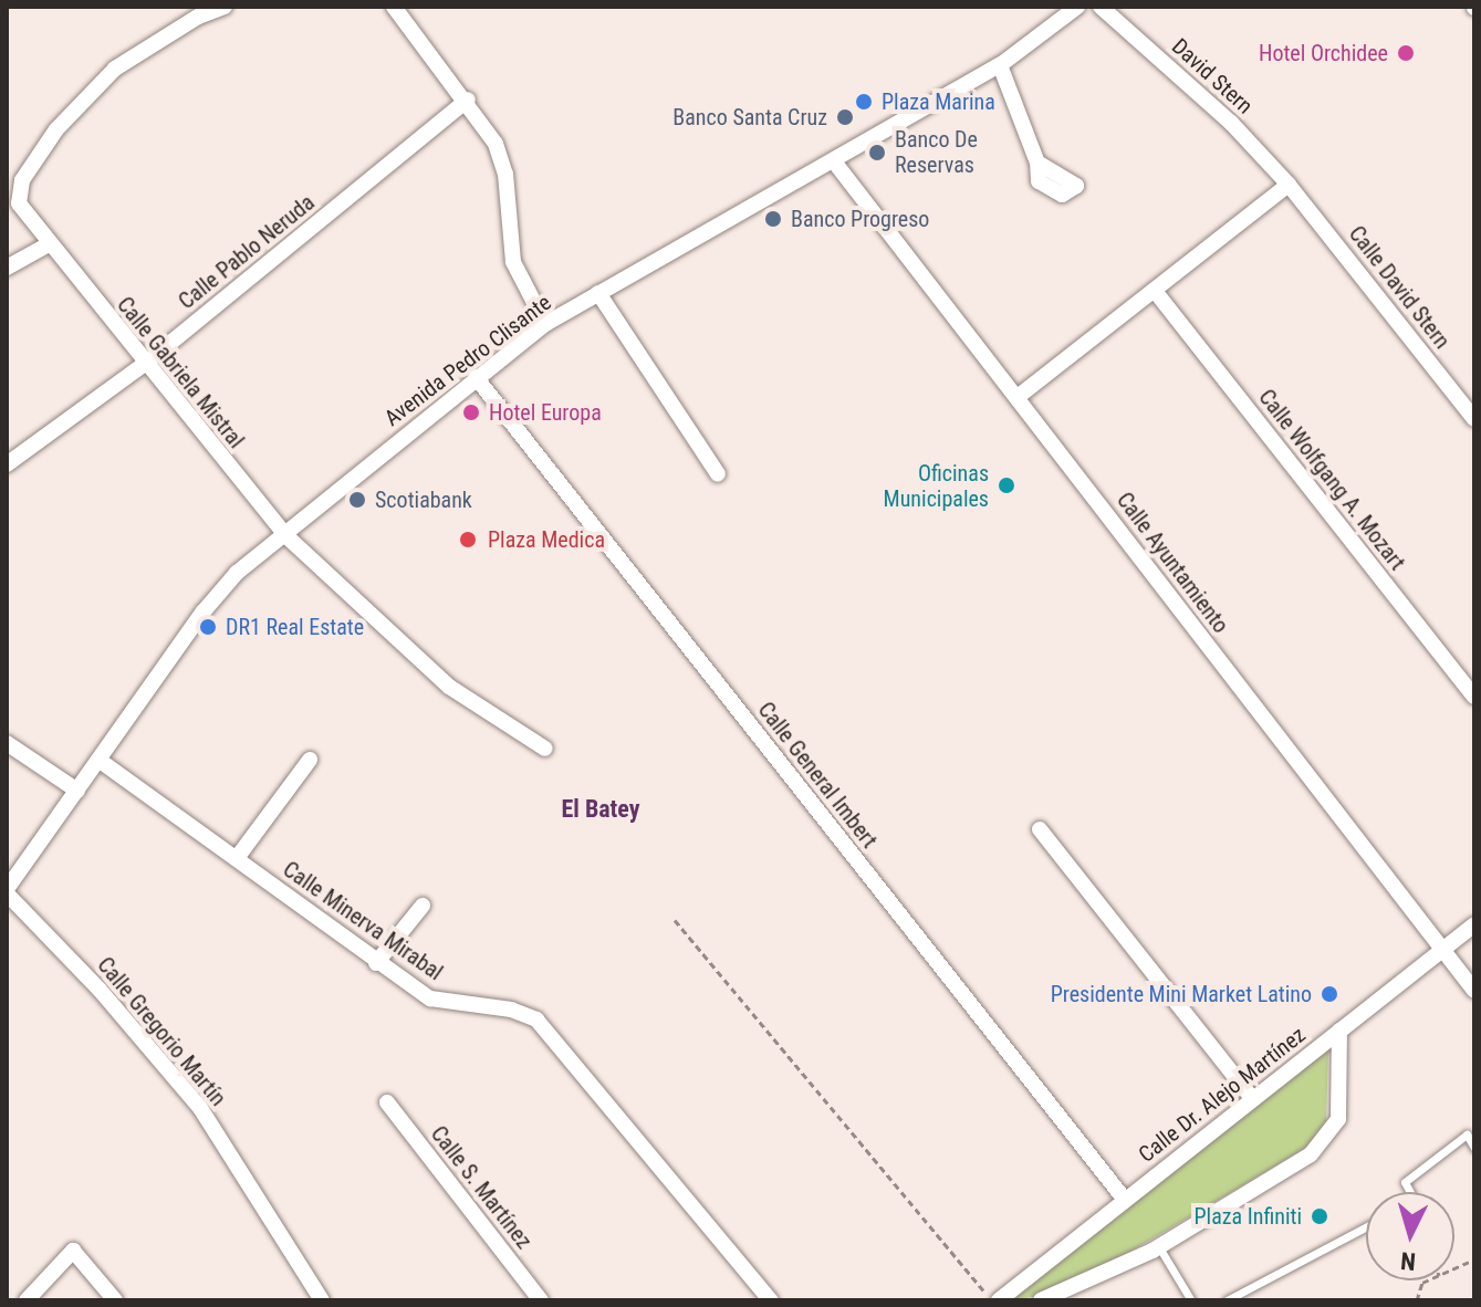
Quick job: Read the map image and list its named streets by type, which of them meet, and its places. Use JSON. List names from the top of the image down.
{
  "streets": {
    "street": [
      "David Stern",
      "Calle Pablo Neruda",
      "Calle David Stern",
      "Avenida Pedro Clisante",
      "Calle Gabriela Mistral",
      "Calle Wolfgang A. Mozart",
      "Calle Ayuntamiento",
      "Calle General Imbert",
      "Calle Minerva Mirabal",
      "Calle Gregorio Martín",
      "Calle Dr. Alejo Martínez",
      "Calle S. Martínez"
    ]
  },
  "crossings": [
    ["David Stern", "Calle David Stern"],
    ["Calle Pablo Neruda", "Calle Gabriela Mistral"],
    ["Avenida Pedro Clisante", "Calle Gabriela Mistral"],
    ["Avenida Pedro Clisante", "Calle Ayuntamiento"],
    ["Avenida Pedro Clisante", "Calle General Imbert"],
    ["Avenida Pedro Clisante", "Calle Minerva Mirabal"],
    ["Avenida Pedro Clisante", "Calle Gregorio Martín"],
    ["Calle Ayuntamiento", "Calle Dr. Alejo Martínez"],
    ["Calle General Imbert", "Calle Dr. Alejo Martínez"]
  ],
  "districts": ["El Batey"],
  "places": [
    "Hotel Orchidee",
    "Plaza Marina",
    "Banco Santa Cruz",
    "Banco De Reservas",
    "Banco Progreso",
    "Hotel Europa",
    "Oficinas Municipales",
    "Scotiabank",
    "Plaza Medica",
    "DR1 Real Estate",
    "Presidente Mini Market Latino",
    "Plaza Infiniti"
  ],
  "north": "bottom"
}
